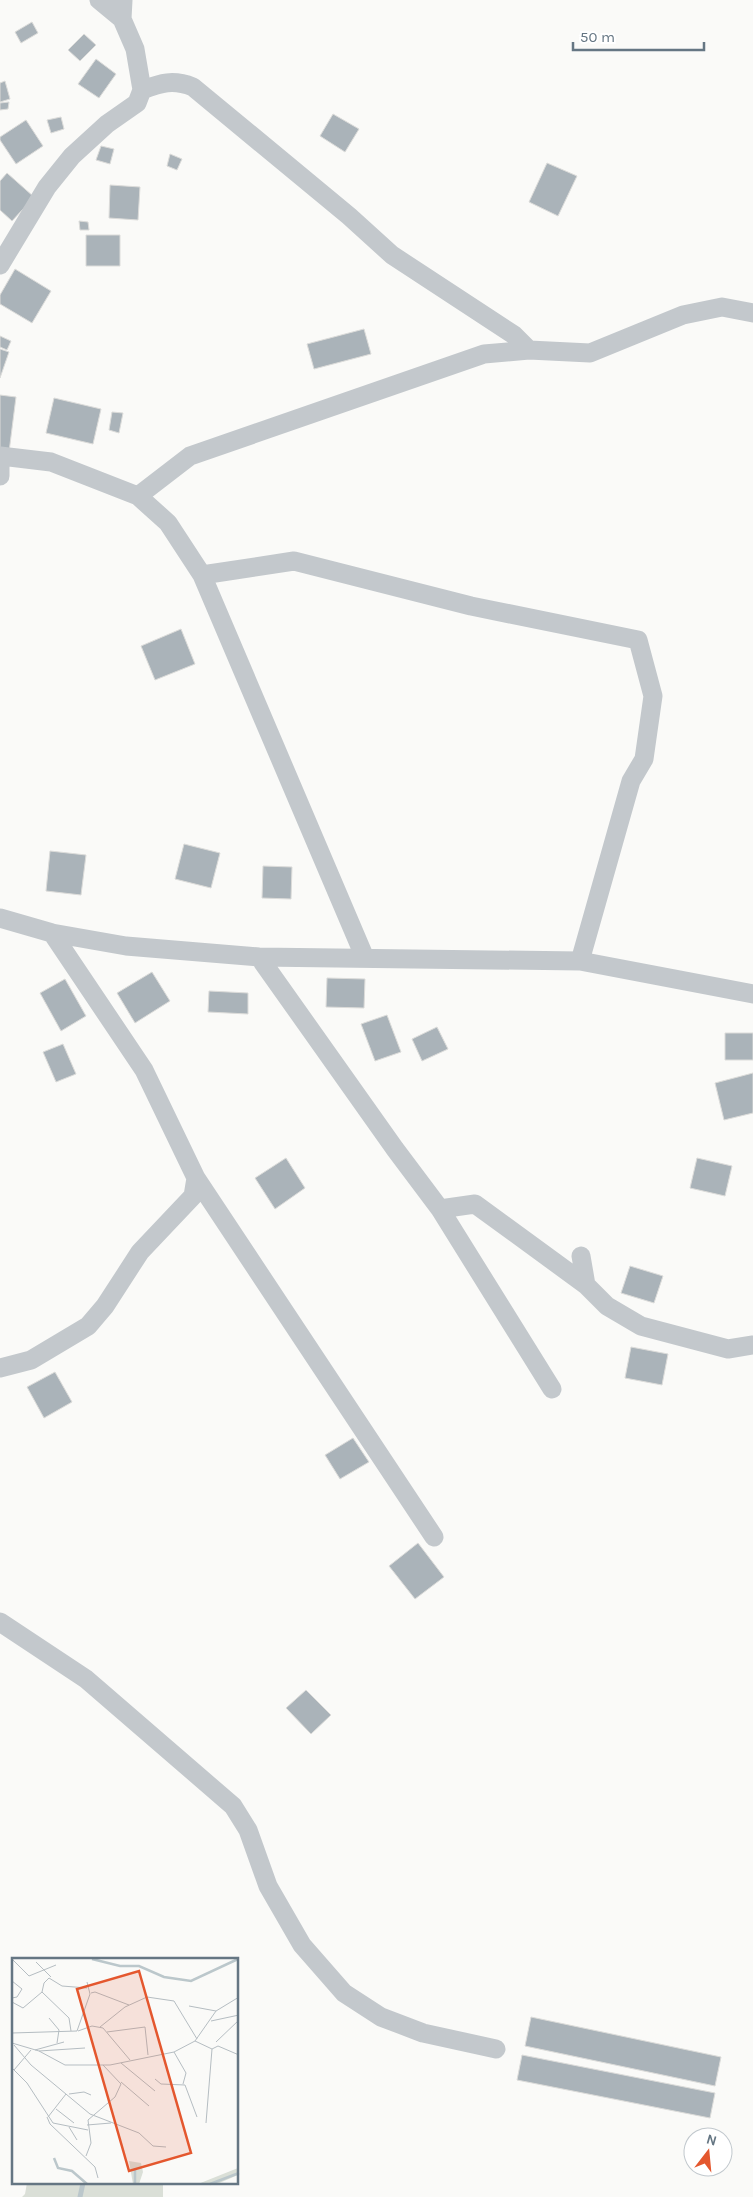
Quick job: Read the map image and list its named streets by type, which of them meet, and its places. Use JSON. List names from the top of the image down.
{
  "scale_bar": "50 m",
  "north": "top"
}
